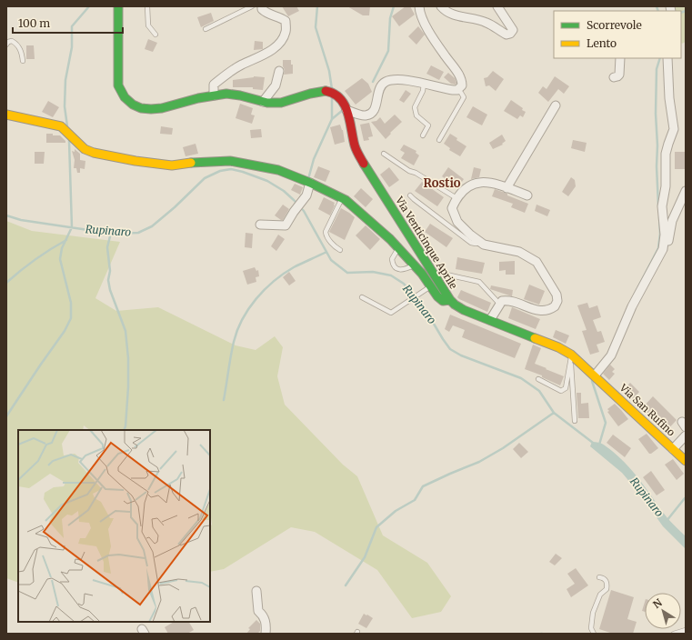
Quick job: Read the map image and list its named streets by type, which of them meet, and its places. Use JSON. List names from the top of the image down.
{
  "streets": {
    "main road": ["Via Venticinque Aprile", "Via San Rufino"]
  },
  "crossings": [
    ["Via Venticinque Aprile", "Via San Rufino"]
  ],
  "districts": ["Rostio"],
  "water": ["Rupinaro"],
  "legend": ["Scorrevole", "Lento"],
  "scale_bar": "100 m",
  "north": "top left"
}
